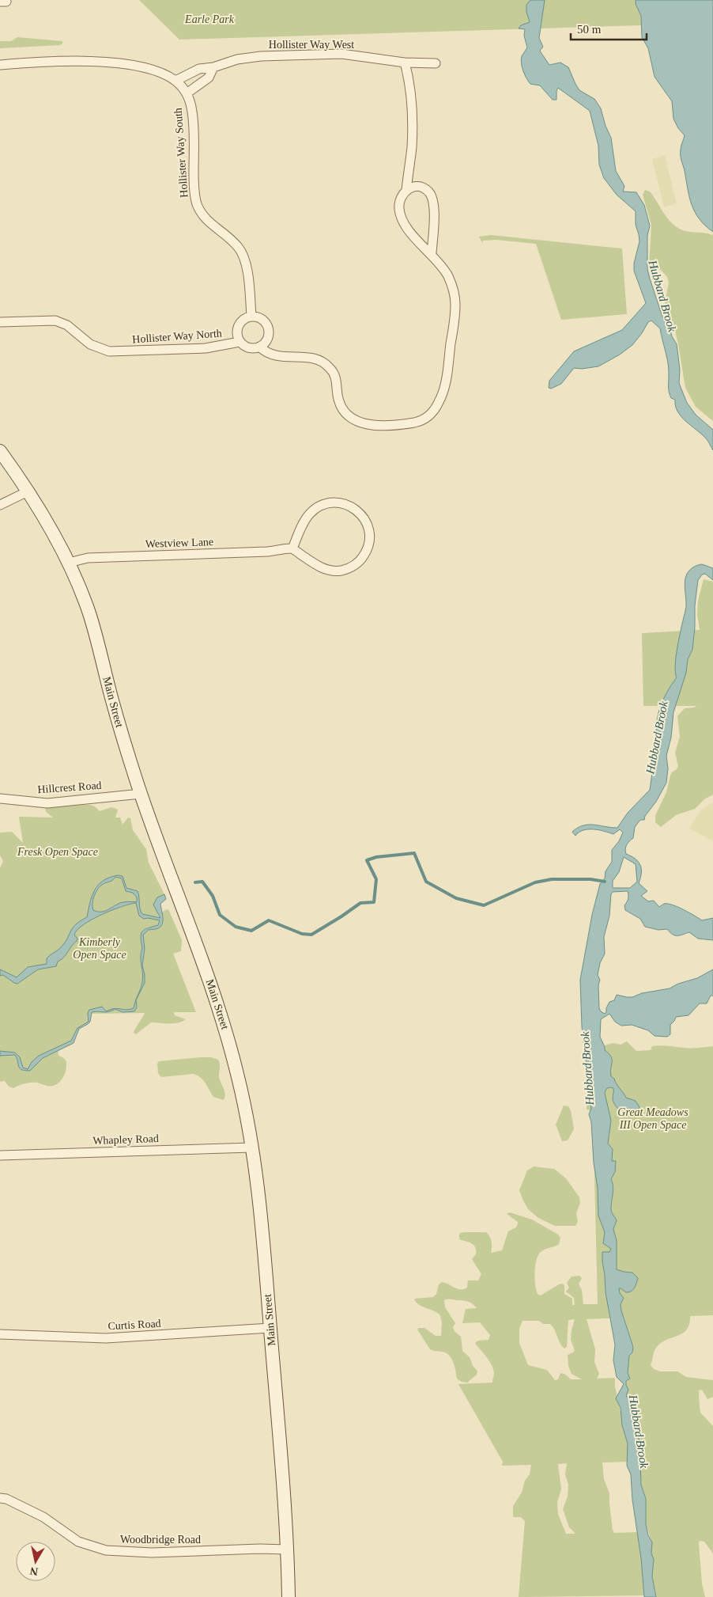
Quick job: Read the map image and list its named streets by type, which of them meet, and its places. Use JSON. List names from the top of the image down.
{
  "streets": {
    "main road": ["Main Street"],
    "street": [
      "Hollister Way West",
      "Hollister Way South",
      "Hollister Way North",
      "Westview Lane",
      "Hillcrest Road",
      "Whapley Road",
      "Curtis Road",
      "Woodbridge Road"
    ]
  },
  "crossings": [
    ["Hollister Way West", "Hollister Way South"],
    ["Hollister Way West", "Hollister Way North"],
    ["Hollister Way South", "Hollister Way North"],
    ["Westview Lane", "Main Street"],
    ["Main Street", "Hillcrest Road"],
    ["Main Street", "Whapley Road"],
    ["Main Street", "Curtis Road"],
    ["Main Street", "Woodbridge Road"]
  ],
  "water": ["Hubbard Brook"],
  "parks": [
    "Earle Park",
    "Fresk Open Space",
    "Kimberly Open Space",
    "Great Meadows III Open Space"
  ],
  "scale_bar": "50 m",
  "north": "bottom"
}
